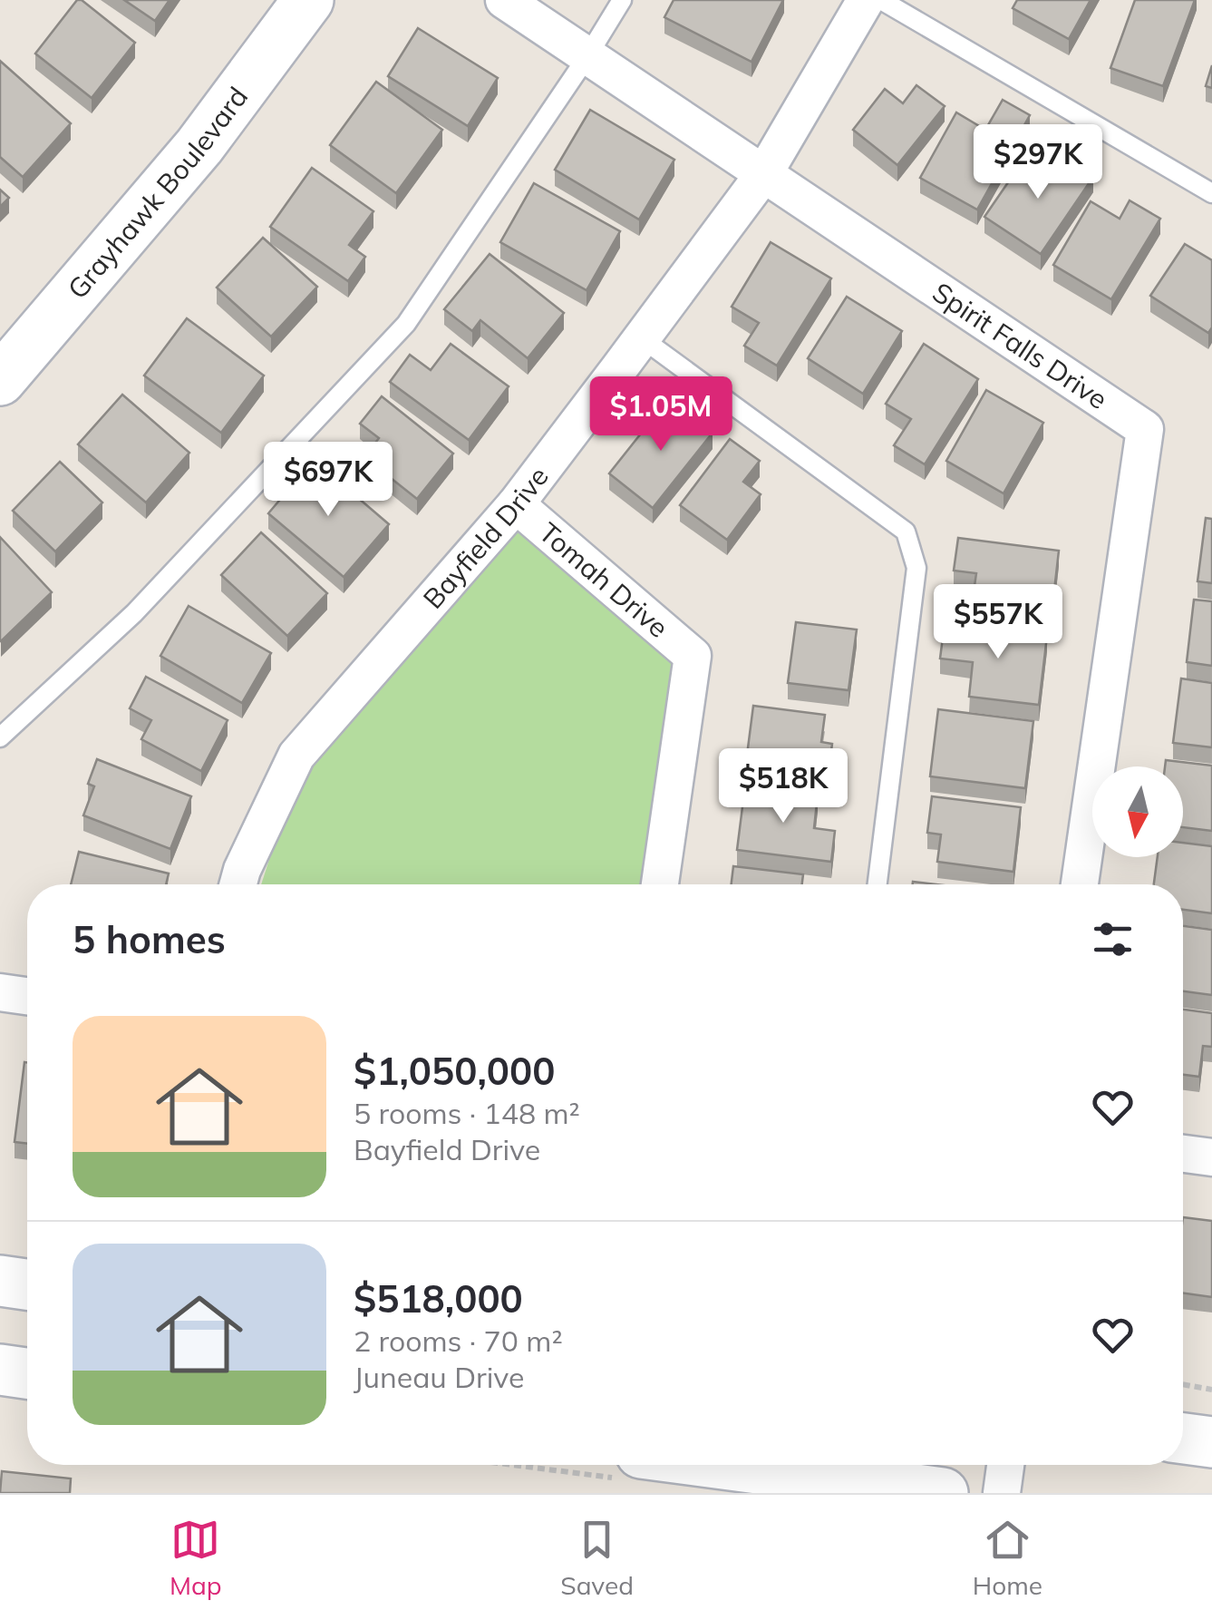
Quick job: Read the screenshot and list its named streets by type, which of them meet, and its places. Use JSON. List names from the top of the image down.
{
  "streets": {
    "street": [
      "Grayhawk Boulevard",
      "Spirit Falls Drive",
      "Bayfield Drive",
      "Tomah Drive"
    ]
  },
  "crossings": [
    ["Spirit Falls Drive", "Bayfield Drive"],
    ["Bayfield Drive", "Tomah Drive"]
  ],
  "north": "bottom",
  "page": {
    "price": [
      "$297K",
      "$1.05M",
      "$697K",
      "$557K",
      "$518K"
    ],
    "heading": "5 homes",
    "list": [
      {
        "name": "$1,050,000",
        "note": "5 rooms · 148 m² · Bayfield Drive"
      },
      {
        "name": "$518,000",
        "note": "2 rooms · 70 m² · Juneau Drive"
      }
    ],
    "tabs": ["Map", "Saved", "Home"]
  }
}
